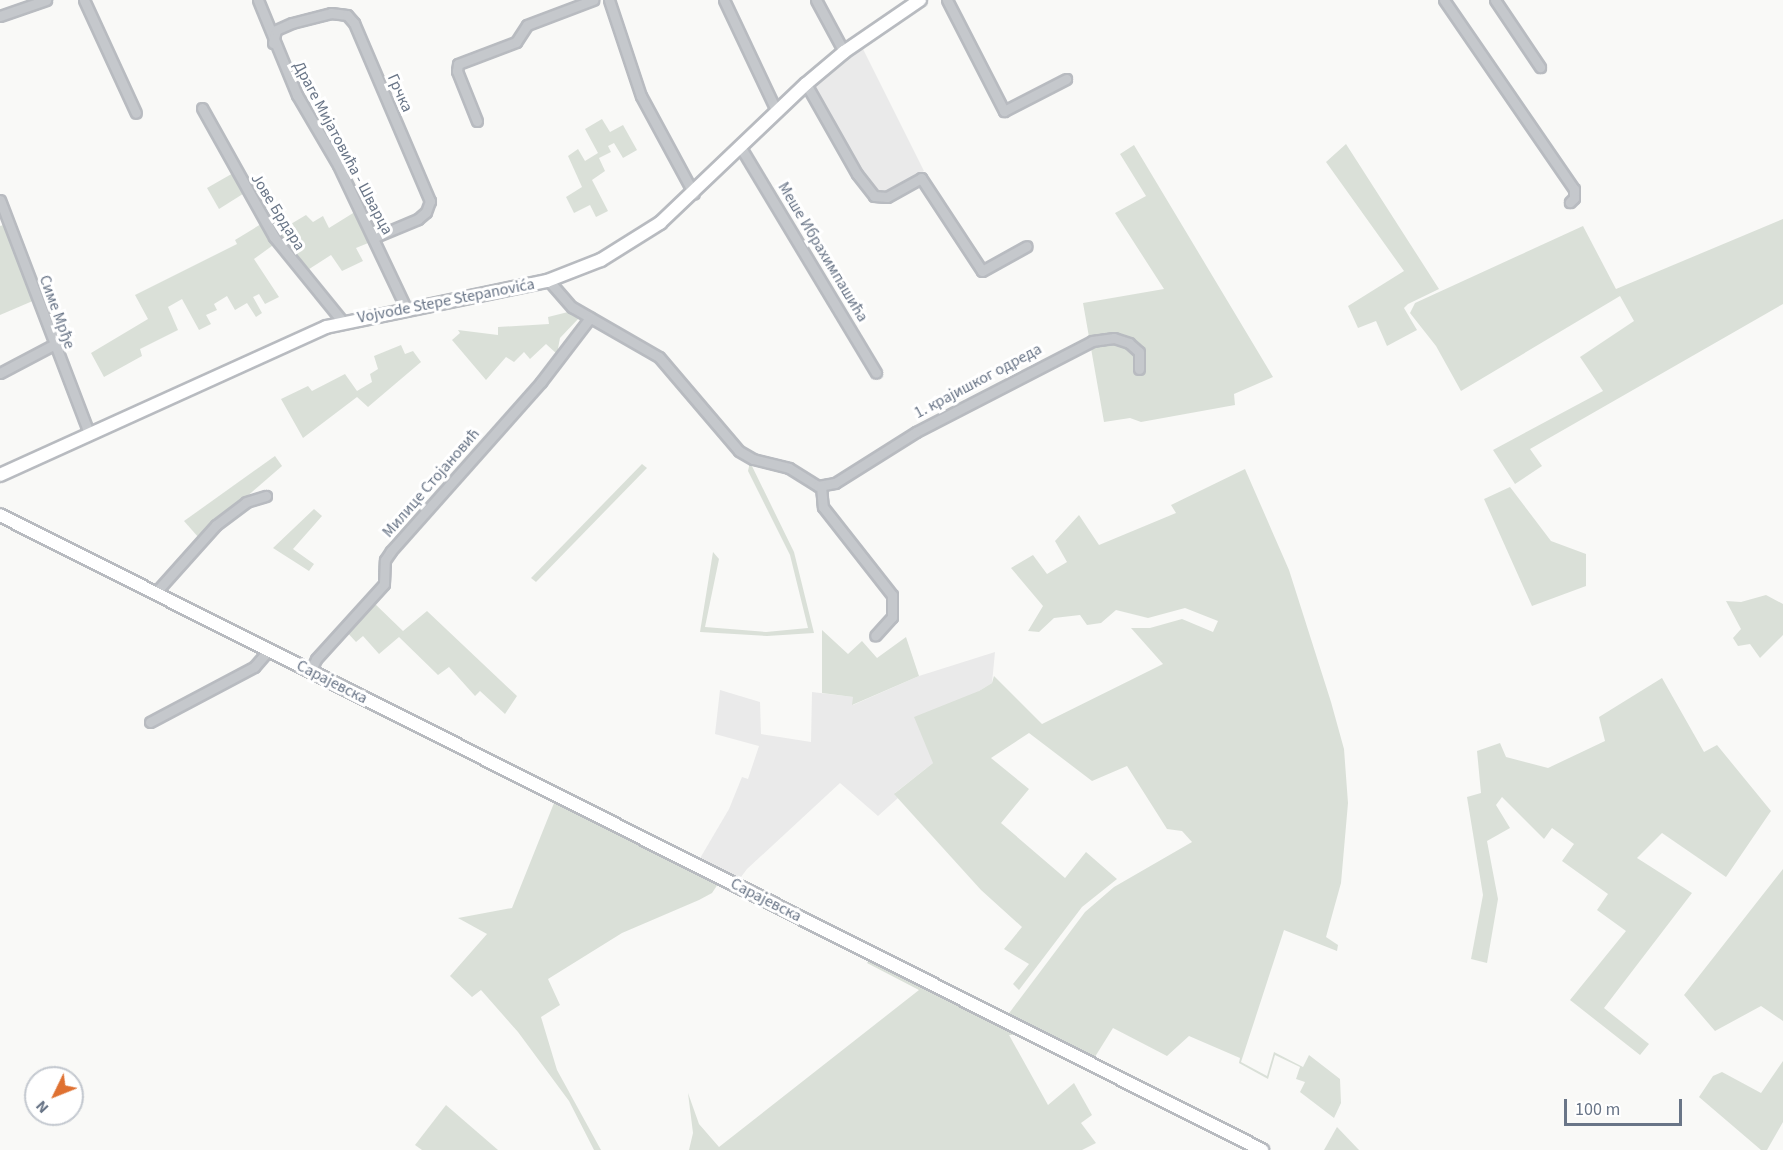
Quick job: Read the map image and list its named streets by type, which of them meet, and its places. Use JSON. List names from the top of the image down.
{
  "streets": {
    "main road": ["Vojvode Stepe Stepanovića", "Сарајевска"],
    "street": [
      "Грчка",
      "Драге Мијатовића - Шварца",
      "Јове Брдара",
      "Меше Ибрахимпашића",
      "Симе Мрђе",
      "1. крајишког одреда",
      "Милице Стојановић"
    ]
  },
  "crossings": [
    ["Грчка", "Драге Мијатовића - Шварца"],
    ["Драге Мијатовића - Шварца", "Vojvode Stepe Stepanovića"],
    ["Јове Брдара", "Vojvode Stepe Stepanovića"],
    ["Меше Ибрахимпашића", "Vojvode Stepe Stepanovića"],
    ["Vojvode Stepe Stepanovića", "Симе Мрђе"],
    ["Милице Стојановић", "Сарајевска"]
  ],
  "scale_bar": "100 m",
  "north": "bottom left"
}
